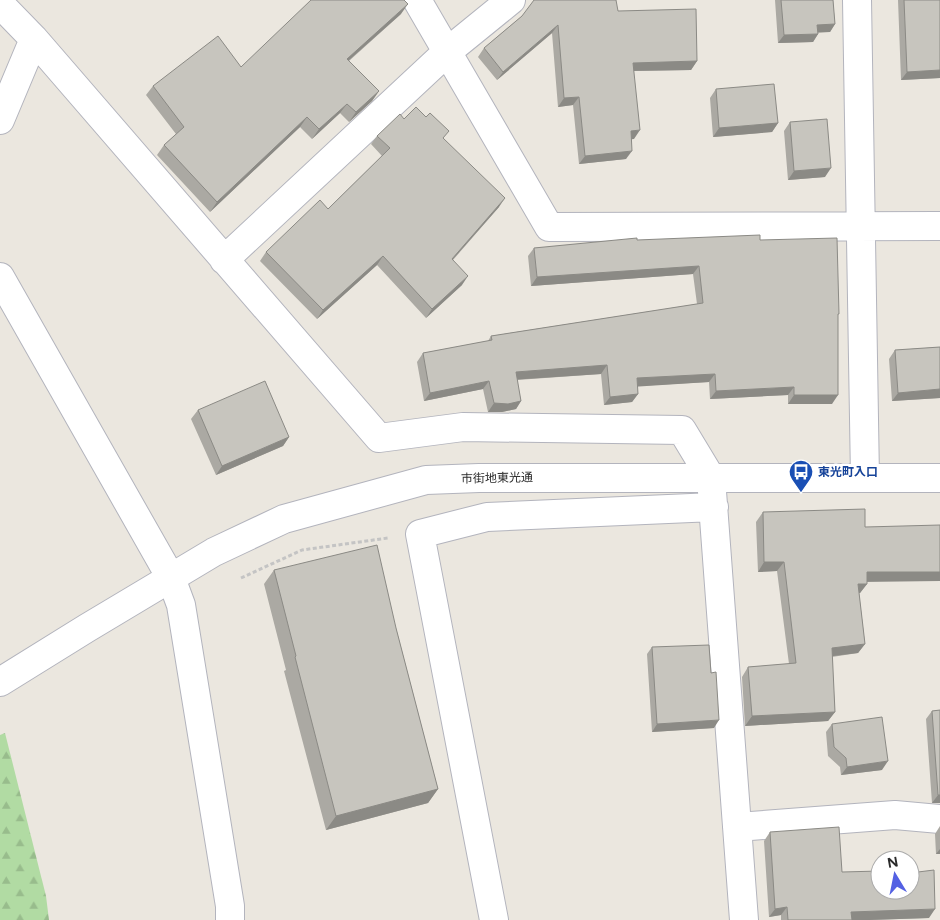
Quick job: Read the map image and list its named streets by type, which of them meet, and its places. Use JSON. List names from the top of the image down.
{
  "streets": {
    "street": ["市街地東光通"]
  },
  "places": {
    "bus stop": ["東光町入口"]
  },
  "north": "top"
}
